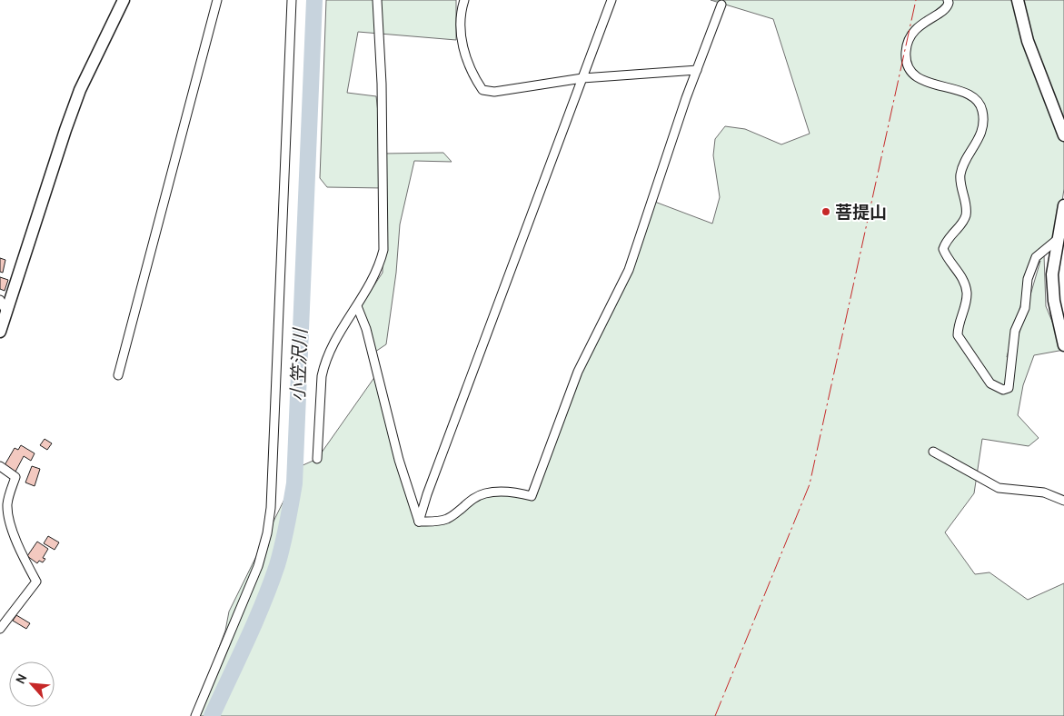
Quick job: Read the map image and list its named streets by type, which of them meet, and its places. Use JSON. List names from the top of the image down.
{
  "water": ["小笠沢川"],
  "places": ["菩提山"],
  "north": "top left"
}
